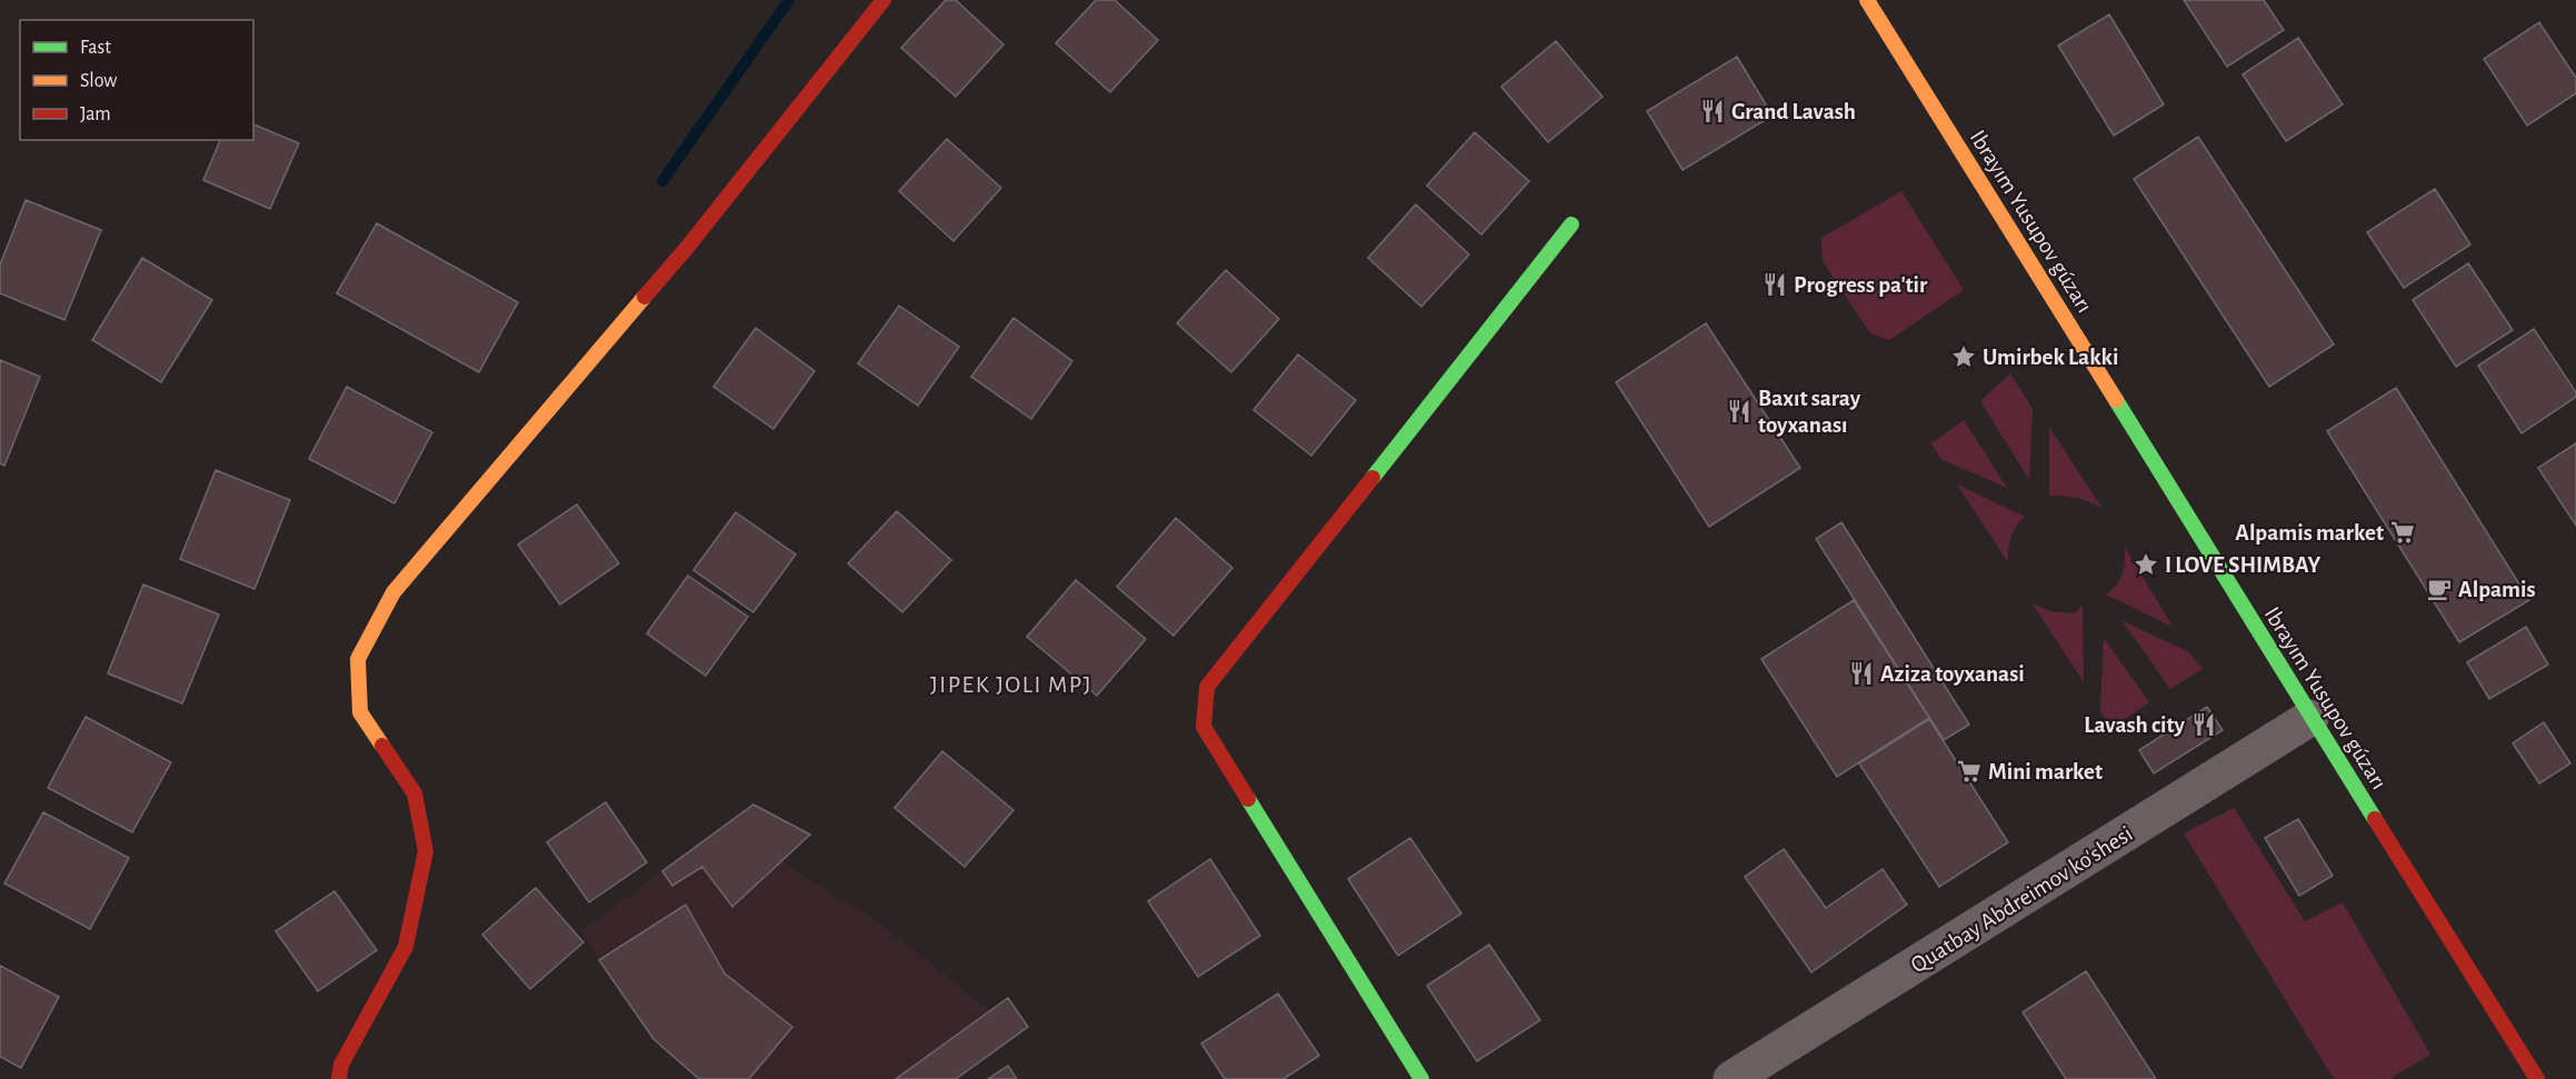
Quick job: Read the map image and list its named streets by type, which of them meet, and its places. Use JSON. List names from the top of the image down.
{
  "streets": {
    "street": ["Ibrayım Yusupov gúzarı", "Quatbay Abdreimov ko'shesi"]
  },
  "crossings": [
    ["Ibrayım Yusupov gúzarı", "Quatbay Abdreimov ko'shesi"]
  ],
  "districts": ["JIPEK JOLI MPJ"],
  "places": {
    "restaurant": [
      "Grand Lavash",
      "Progress pa'tir",
      "Baxıt saray toyxanası",
      "Aziza toyxanasi",
      "Lavash city"
    ],
    "place": ["Umirbek Lakki", "I LOVE SHIMBAY"],
    "supermarket": ["Alpamis market", "Mini market"],
    "cafe": ["Alpamis"]
  },
  "legend": ["Fast", "Slow", "Jam"]
}
